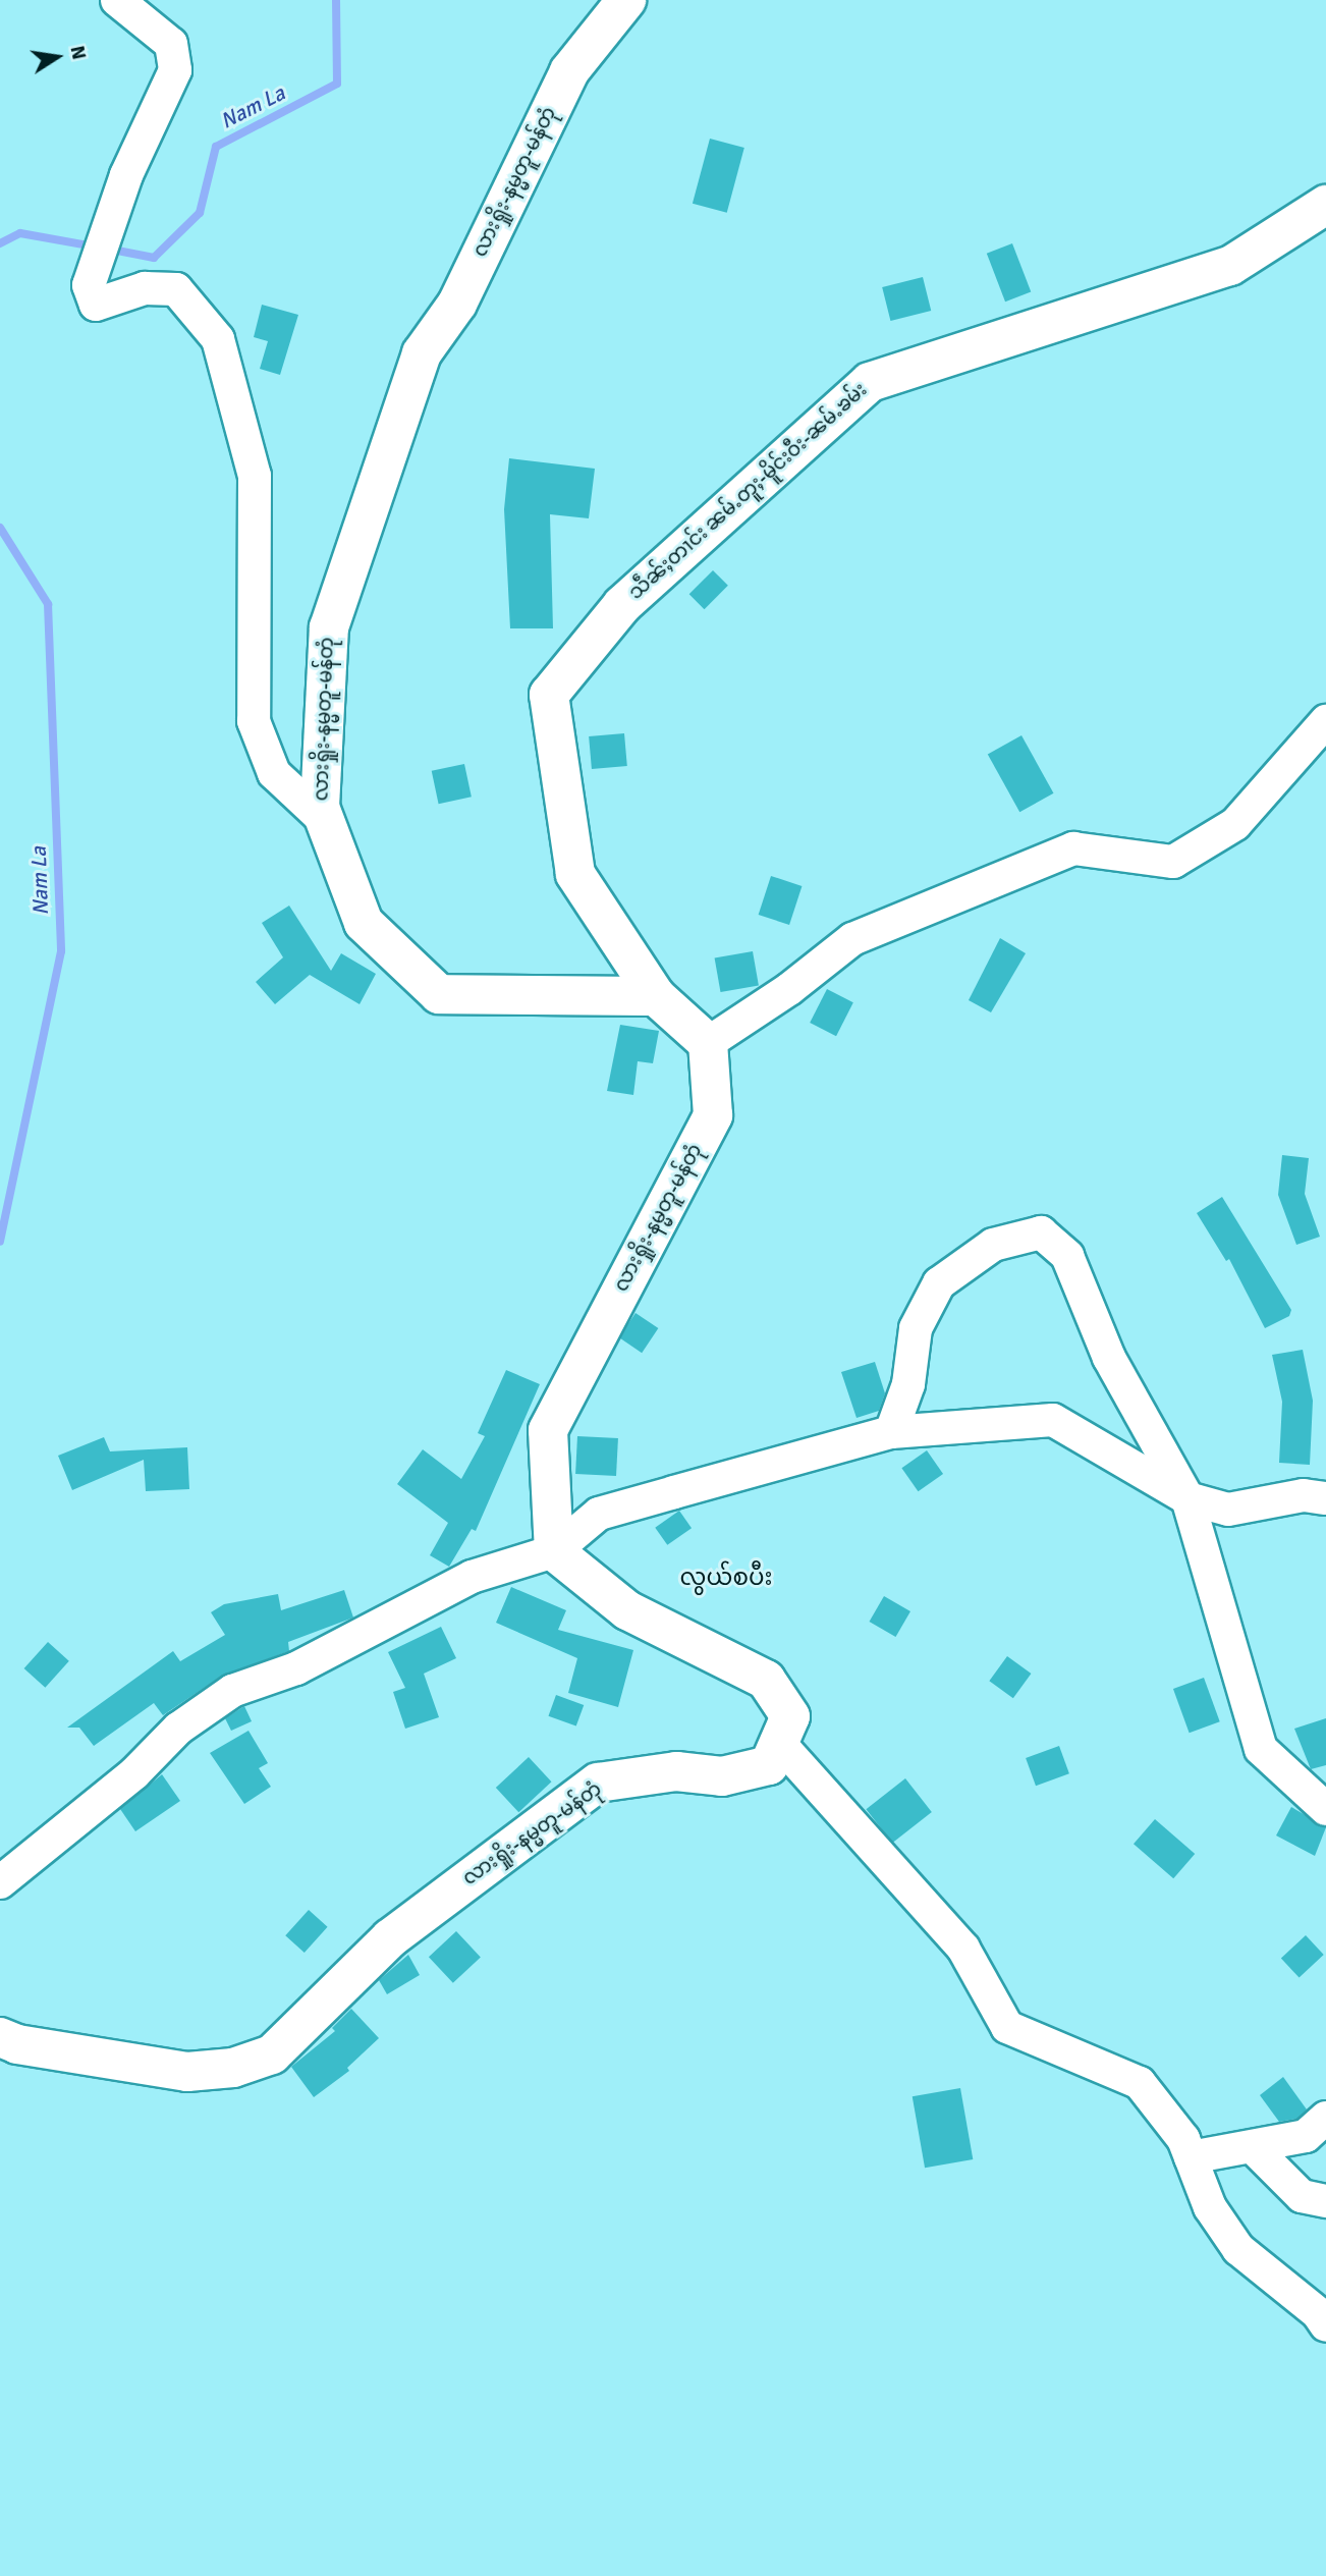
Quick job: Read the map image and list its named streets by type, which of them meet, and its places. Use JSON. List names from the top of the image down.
{
  "streets": {
    "main road": ["လားရှိုး-နမ္မတူ-မန်တုံ", "သဵၼ်ႈတၢင်း ၼမ်ႉတူႈ-မိူင်းဝီး-ၼမ်ႉၶမ်း"]
  },
  "crossings": [
    ["လားရှိုး-နမ္မတူ-မန်တုံ", "သဵၼ်ႈတၢင်း ၼမ်ႉတူႈ-မိူင်းဝီး-ၼမ်ႉၶမ်း"]
  ],
  "districts": ["လွယ်စပီး"],
  "water": ["Nam La"],
  "north": "right"
}
